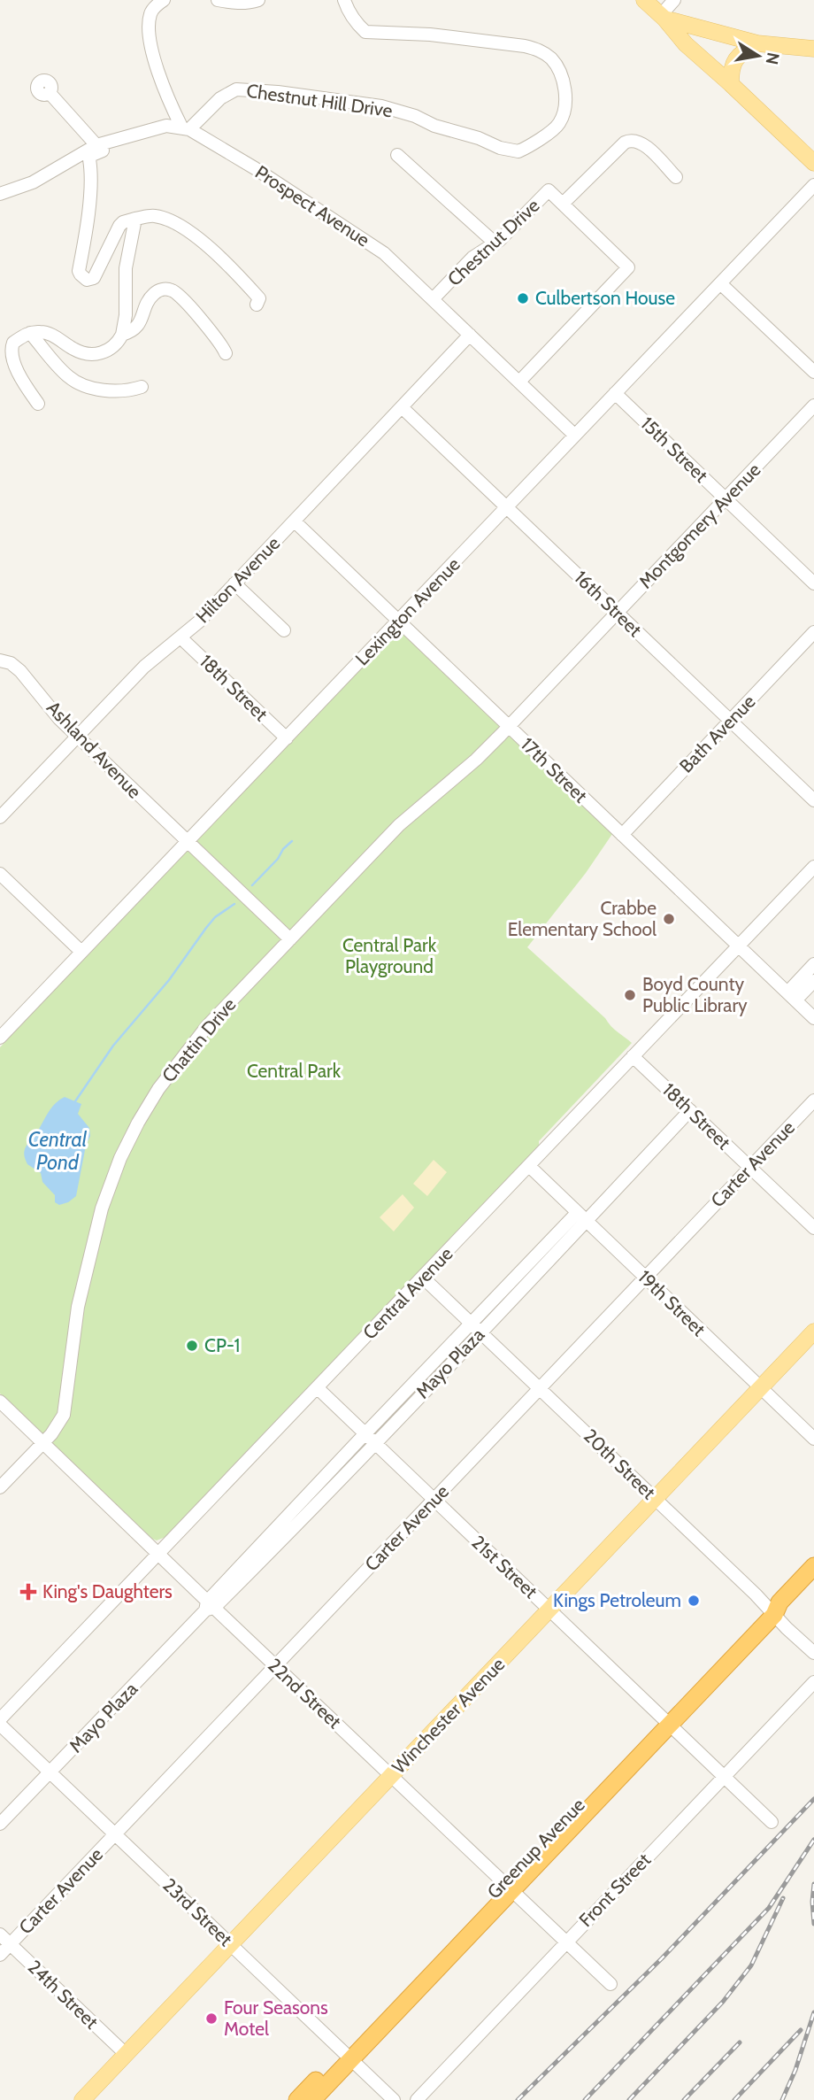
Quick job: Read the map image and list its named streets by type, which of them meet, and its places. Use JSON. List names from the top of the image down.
{
  "streets": {
    "highway": ["Greenup Avenue"],
    "main road": ["Winchester Avenue"],
    "street": [
      "Chestnut Hill Drive",
      "Prospect Avenue",
      "Chestnut Drive",
      "15th Street",
      "Montgomery Avenue",
      "Hilton Avenue",
      "16th Street",
      "Lexington Avenue",
      "18th Street",
      "Bath Avenue",
      "Ashland Avenue",
      "17th Street",
      "Chattin Drive",
      "Carter Avenue",
      "Central Avenue",
      "19th Street",
      "Mayo Plaza",
      "20th Street",
      "21st Street",
      "22nd Street",
      "Front Street",
      "23rd Street",
      "24th Street"
    ]
  },
  "crossings": [
    ["Chestnut Hill Drive", "Prospect Avenue"],
    ["Prospect Avenue", "Chestnut Drive"],
    ["Prospect Avenue", "Hilton Avenue"],
    ["Prospect Avenue", "Lexington Avenue"],
    ["15th Street", "Montgomery Avenue"],
    ["15th Street", "Lexington Avenue"],
    ["Montgomery Avenue", "16th Street"],
    ["Montgomery Avenue", "17th Street"],
    ["Montgomery Avenue", "Chattin Drive"],
    ["Hilton Avenue", "16th Street"],
    ["Hilton Avenue", "18th Street"],
    ["Hilton Avenue", "Ashland Avenue"],
    ["Hilton Avenue", "17th Street"],
    ["16th Street", "Lexington Avenue"],
    ["16th Street", "Bath Avenue"],
    ["Lexington Avenue", "18th Street"],
    ["Lexington Avenue", "Ashland Avenue"],
    ["Lexington Avenue", "17th Street"],
    ["18th Street", "Carter Avenue"],
    ["18th Street", "Central Avenue"],
    ["18th Street", "Mayo Plaza"],
    ["Bath Avenue", "17th Street"],
    ["Ashland Avenue", "Chattin Drive"],
    ["17th Street", "Chattin Drive"],
    ["17th Street", "Central Avenue"],
    ["Chattin Drive", "22nd Street"],
    ["Carter Avenue", "19th Street"],
    ["Carter Avenue", "20th Street"],
    ["Carter Avenue", "21st Street"],
    ["Carter Avenue", "22nd Street"],
    ["Carter Avenue", "23rd Street"],
    ["Carter Avenue", "24th Street"],
    ["Central Avenue", "19th Street"],
    ["Central Avenue", "20th Street"],
    ["Central Avenue", "21st Street"],
    ["Central Avenue", "22nd Street"],
    ["19th Street", "Mayo Plaza"],
    ["19th Street", "Winchester Avenue"],
    ["Mayo Plaza", "20th Street"],
    ["Mayo Plaza", "21st Street"],
    ["Mayo Plaza", "22nd Street"],
    ["Mayo Plaza", "23rd Street"],
    ["20th Street", "Winchester Avenue"],
    ["20th Street", "Greenup Avenue"],
    ["21st Street", "Winchester Avenue"],
    ["21st Street", "Greenup Avenue"],
    ["21st Street", "Front Street"],
    ["22nd Street", "Winchester Avenue"],
    ["22nd Street", "Greenup Avenue"],
    ["22nd Street", "Front Street"],
    ["Winchester Avenue", "23rd Street"],
    ["Winchester Avenue", "24th Street"],
    ["Greenup Avenue", "23rd Street"]
  ],
  "water": ["Central Pond"],
  "parks": ["Central Park Playground", "Central Park"],
  "places": {
    "other": [
      "Culbertson House",
      "Crabbe Elementary School",
      "Boyd County Public Library",
      "CP-1",
      "Kings Petroleum",
      "Four Seasons Motel"
    ],
    "health": ["King's Daughters"]
  },
  "north": "right"
}
